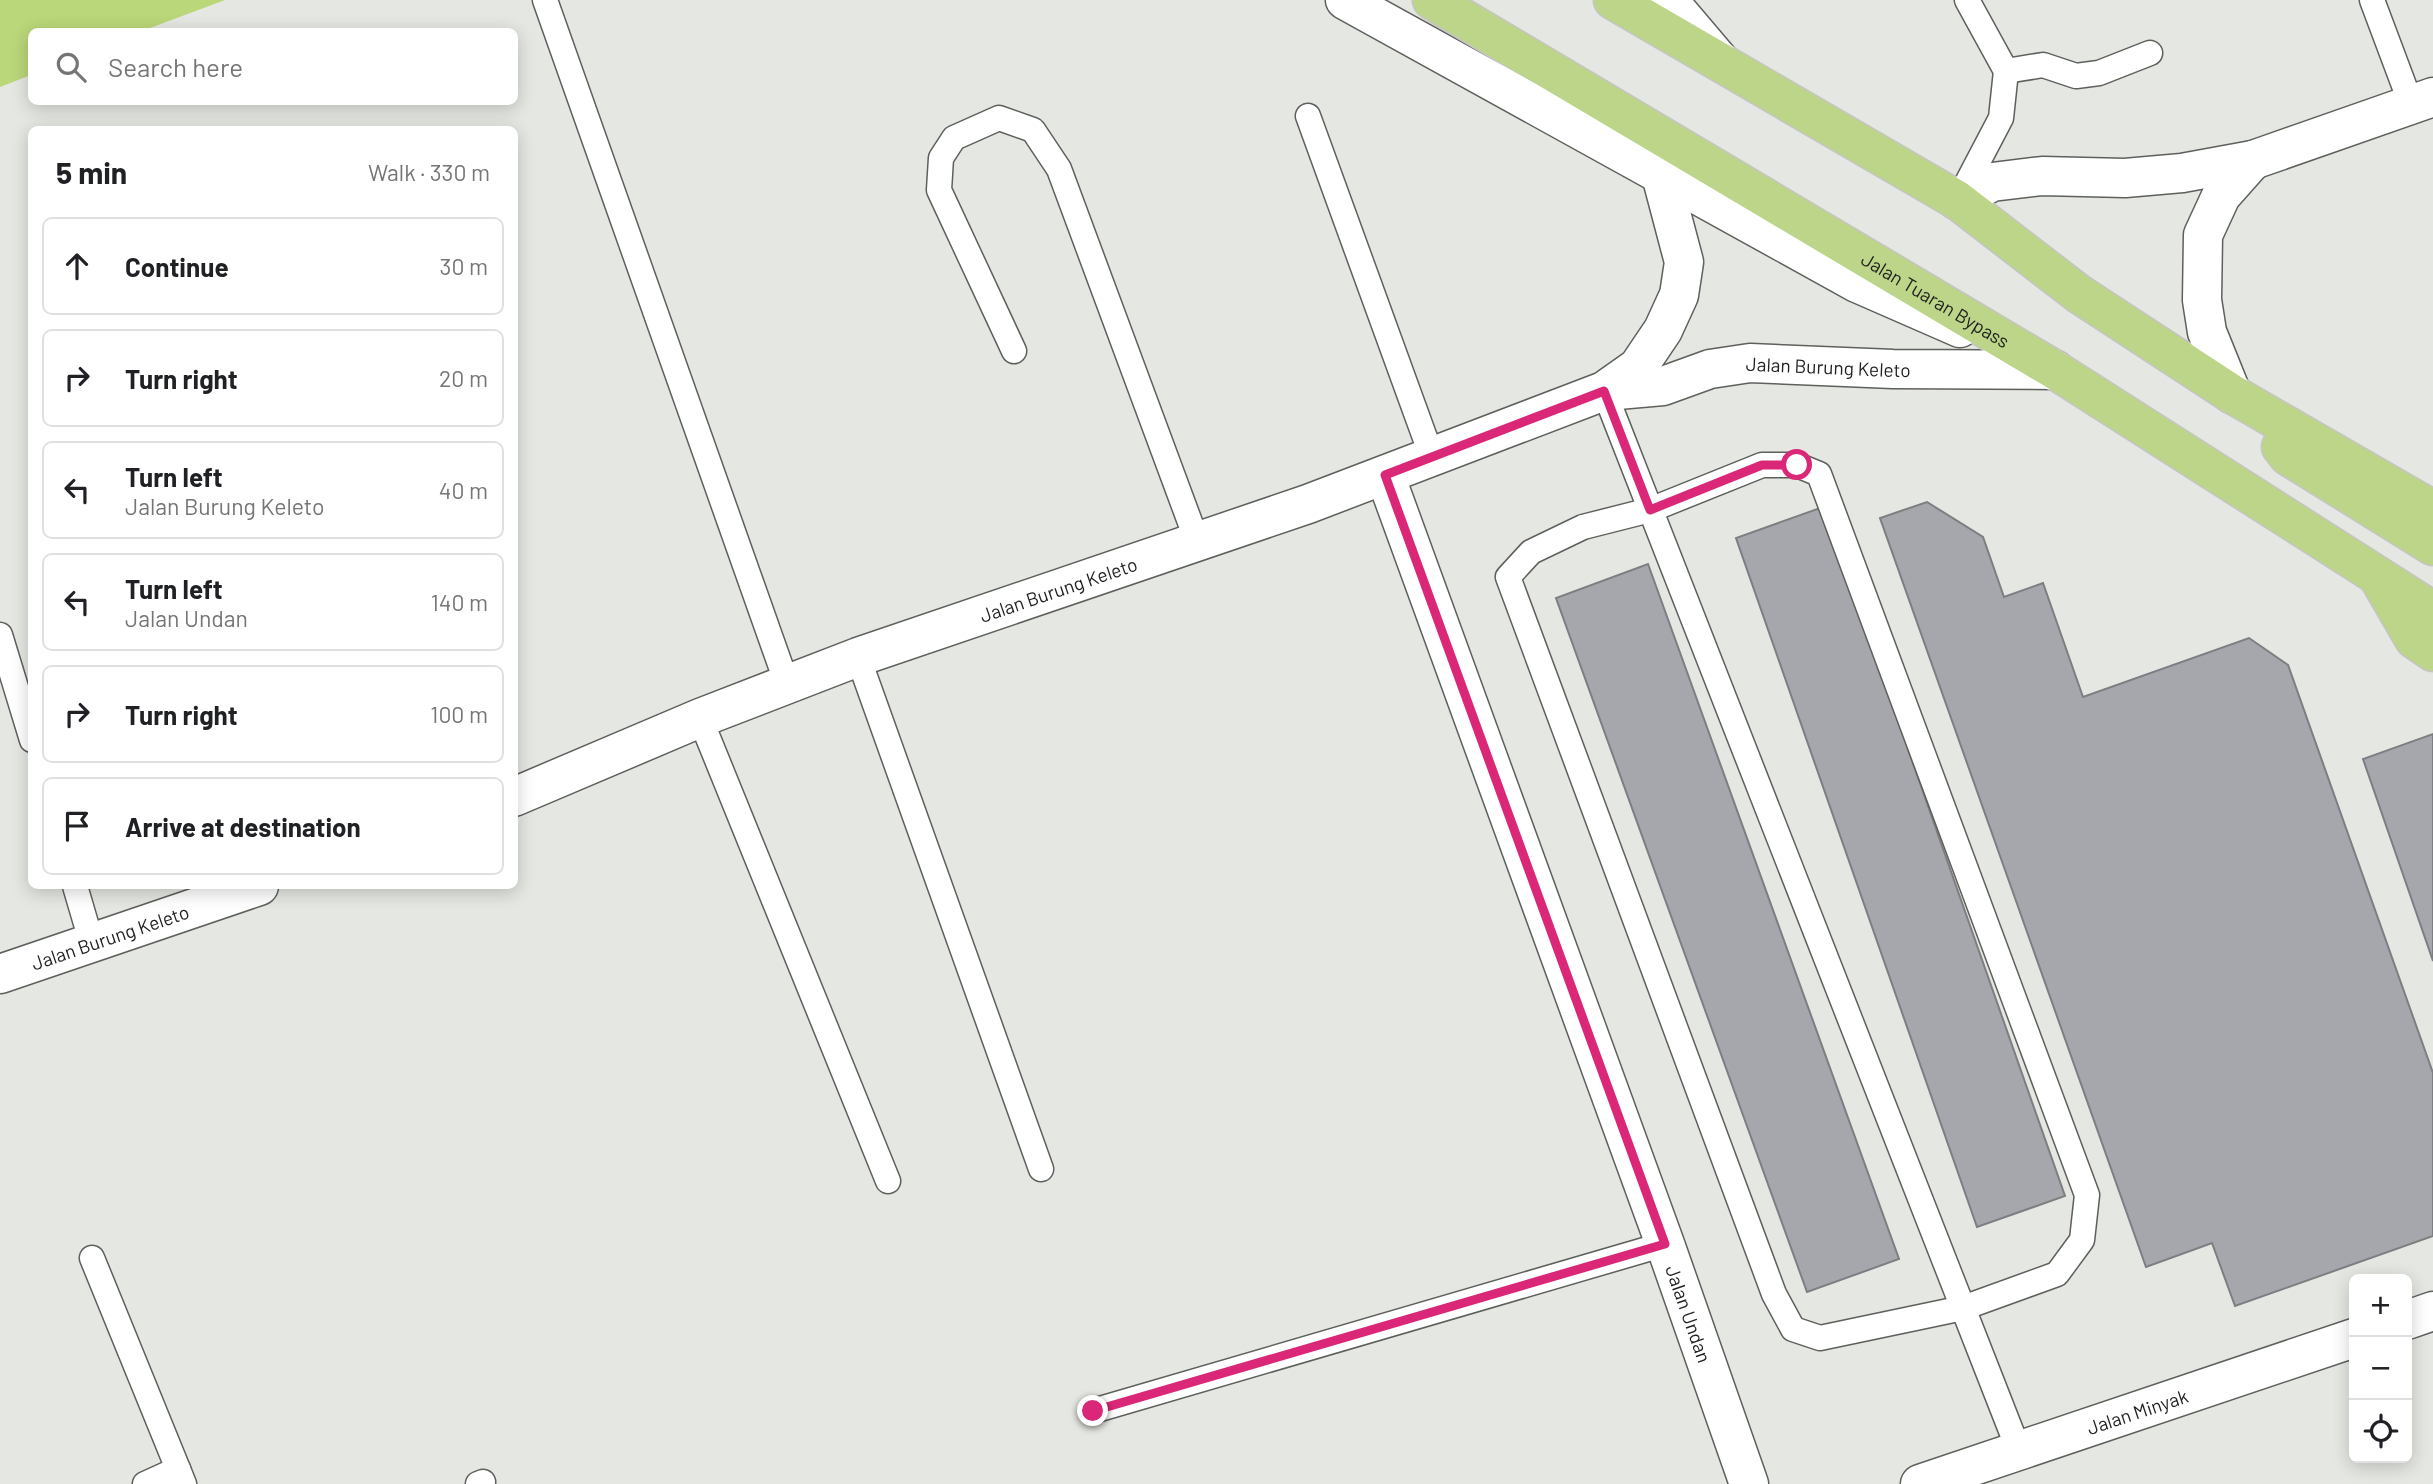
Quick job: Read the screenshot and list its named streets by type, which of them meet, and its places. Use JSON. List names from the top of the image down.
{
  "streets": {
    "highway": ["Jalan Tuaran Bypass"],
    "street": ["Jalan Burung Keleto", "Jalan Undan", "Jalan Minyak"]
  },
  "crossings": [
    ["Jalan Tuaran Bypass", "Jalan Burung Keleto"],
    ["Jalan Burung Keleto", "Jalan Undan"]
  ],
  "page": {
    "search": "Search here",
    "heading": ["5 min", "Walk · 330 m"],
    "list": [
      ["Continue", "30 m"],
      ["Turn right", "20 m"],
      ["Turn left", "Jalan Burung Keleto", "40 m"],
      ["Turn left", "Jalan Undan", "140 m"],
      ["Turn right", "100 m"],
      "Arrive at destination"
    ],
    "map_buttons": ["+", "−"]
  }
}
